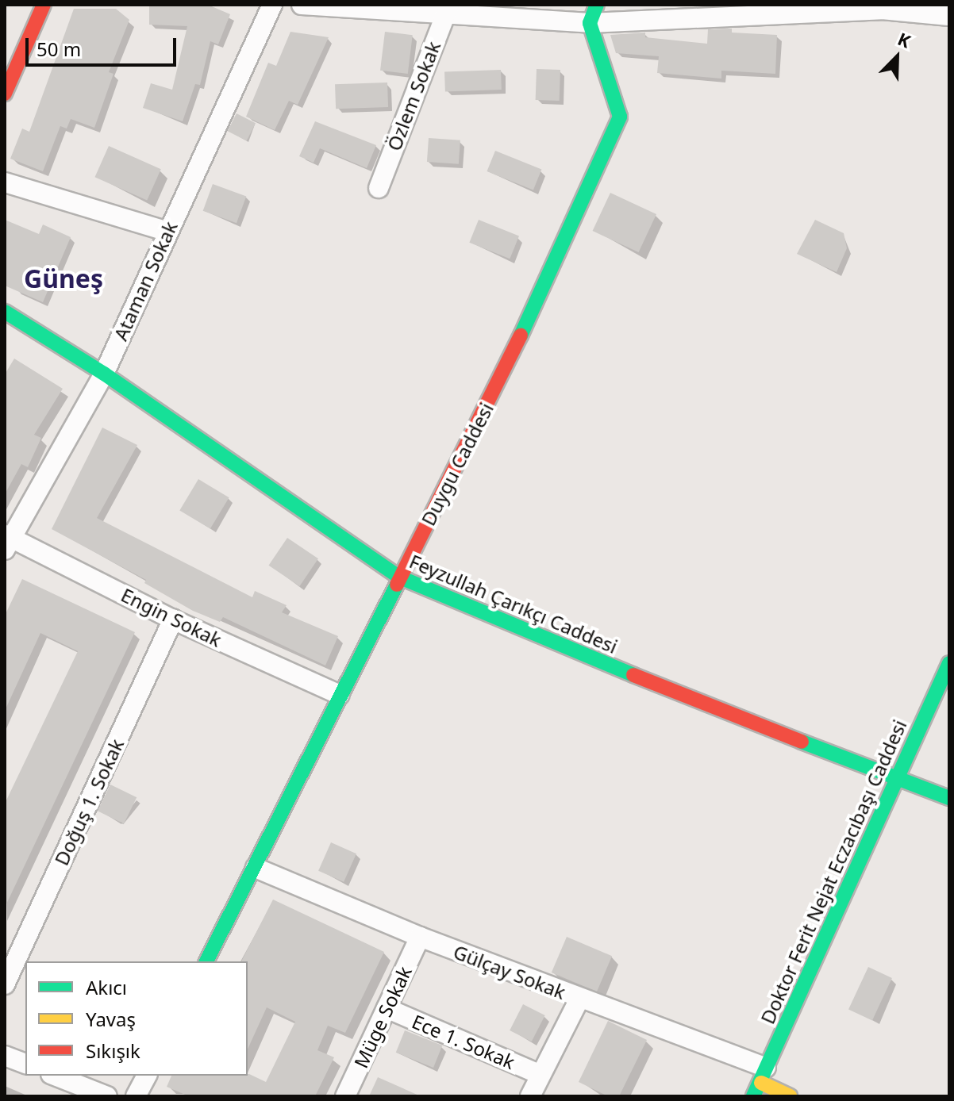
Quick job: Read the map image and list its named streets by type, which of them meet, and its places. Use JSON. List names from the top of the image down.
{
  "streets": {
    "street": [
      "Özlem Sokak",
      "Ataman Sokak",
      "Duygu Caddesi",
      "Feyzullah Çarıkçı Caddesi",
      "Engin Sokak",
      "Doğuş 1. Sokak",
      "Doktor Ferit Nejat Eczacıbaşı Caddesi",
      "Gülçay Sokak",
      "Müge Sokak",
      "Ece 1. Sokak"
    ]
  },
  "crossings": [
    ["Ataman Sokak", "Feyzullah Çarıkçı Caddesi"],
    ["Ataman Sokak", "Engin Sokak"],
    ["Duygu Caddesi", "Feyzullah Çarıkçı Caddesi"],
    ["Duygu Caddesi", "Engin Sokak"],
    ["Duygu Caddesi", "Gülçay Sokak"],
    ["Feyzullah Çarıkçı Caddesi", "Doktor Ferit Nejat Eczacıbaşı Caddesi"],
    ["Engin Sokak", "Doğuş 1. Sokak"],
    ["Doktor Ferit Nejat Eczacıbaşı Caddesi", "Gülçay Sokak"],
    ["Gülçay Sokak", "Müge Sokak"],
    ["Müge Sokak", "Ece 1. Sokak"]
  ],
  "districts": ["Güneş"],
  "legend": ["Akıcı", "Yavaş", "Sıkışık"],
  "scale_bar": "50 m",
  "north": "top right"
}
